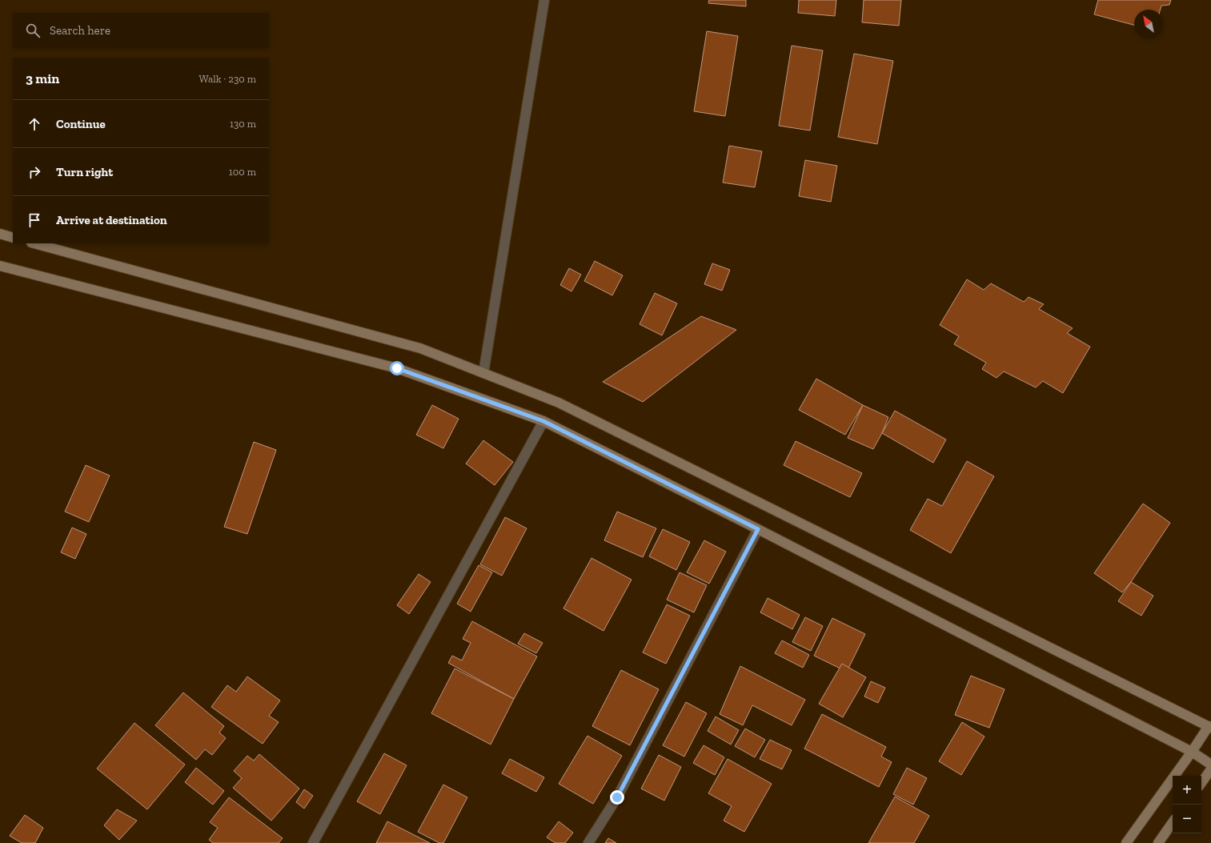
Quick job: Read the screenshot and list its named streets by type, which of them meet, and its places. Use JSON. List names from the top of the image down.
{
  "north": "top left",
  "page": {
    "search": "Search here",
    "heading": ["3 min", "Walk · 230 m"],
    "list": [
      ["Continue", "130 m"],
      ["Turn right", "100 m"],
      "Arrive at destination"
    ],
    "map_buttons": ["+", "−"]
  }
}
